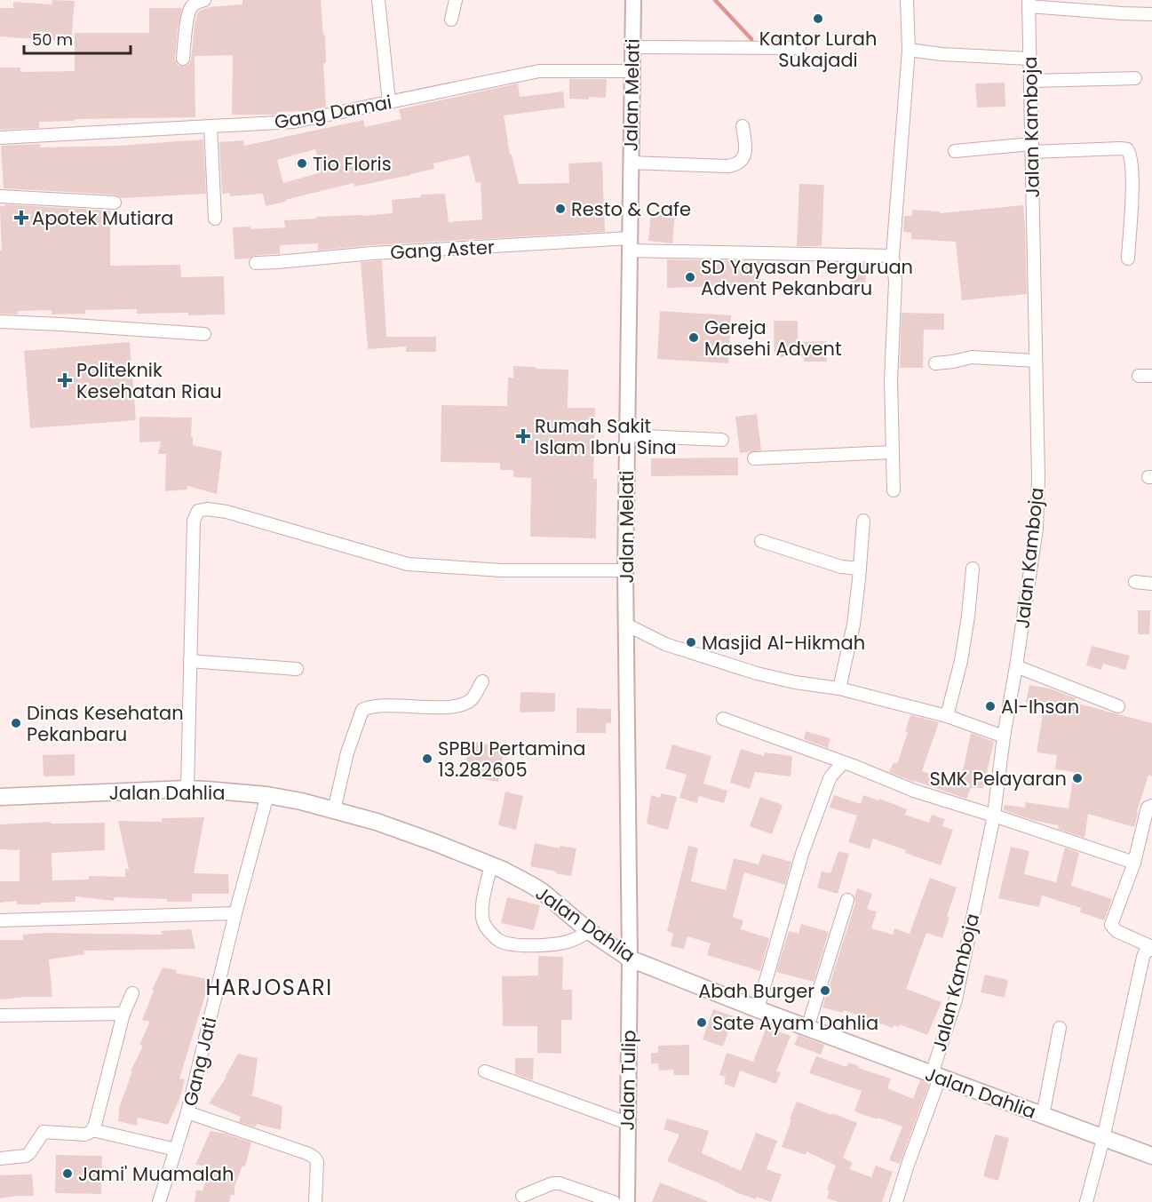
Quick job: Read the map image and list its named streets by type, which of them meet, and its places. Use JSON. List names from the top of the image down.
{
  "streets": {
    "main road": ["Jalan Dahlia"],
    "street": [
      "Jalan Melati",
      "Gang Damai",
      "Jalan Kamboja",
      "Gang Aster",
      "Gang Jati",
      "Jalan Tulip"
    ]
  },
  "crossings": [
    ["Jalan Melati", "Gang Damai"],
    ["Jalan Melati", "Gang Aster"],
    ["Jalan Melati", "Jalan Dahlia"],
    ["Jalan Melati", "Jalan Tulip"],
    ["Jalan Kamboja", "Jalan Dahlia"],
    ["Jalan Dahlia", "Gang Jati"],
    ["Jalan Dahlia", "Jalan Tulip"]
  ],
  "districts": ["HARJOSARI"],
  "places": {
    "other": [
      "Kantor Lurah Sukajadi",
      "Tio Floris",
      "Resto & Cafe",
      "SD Yayasan Perguruan Advent Pekanbaru",
      "Gereja Masehi Advent",
      "Masjid Al-Hikmah",
      "Al-Ihsan",
      "Dinas Kesehatan Pekanbaru",
      "SPBU Pertamina 13.282605",
      "SMK Pelayaran",
      "Abah Burger",
      "Sate Ayam Dahlia",
      "Jami' Muamalah"
    ],
    "health": ["Apotek Mutiara", "Politeknik Kesehatan Riau", "Rumah Sakit Islam Ibnu Sina"]
  },
  "scale_bar": "50 m"
}
